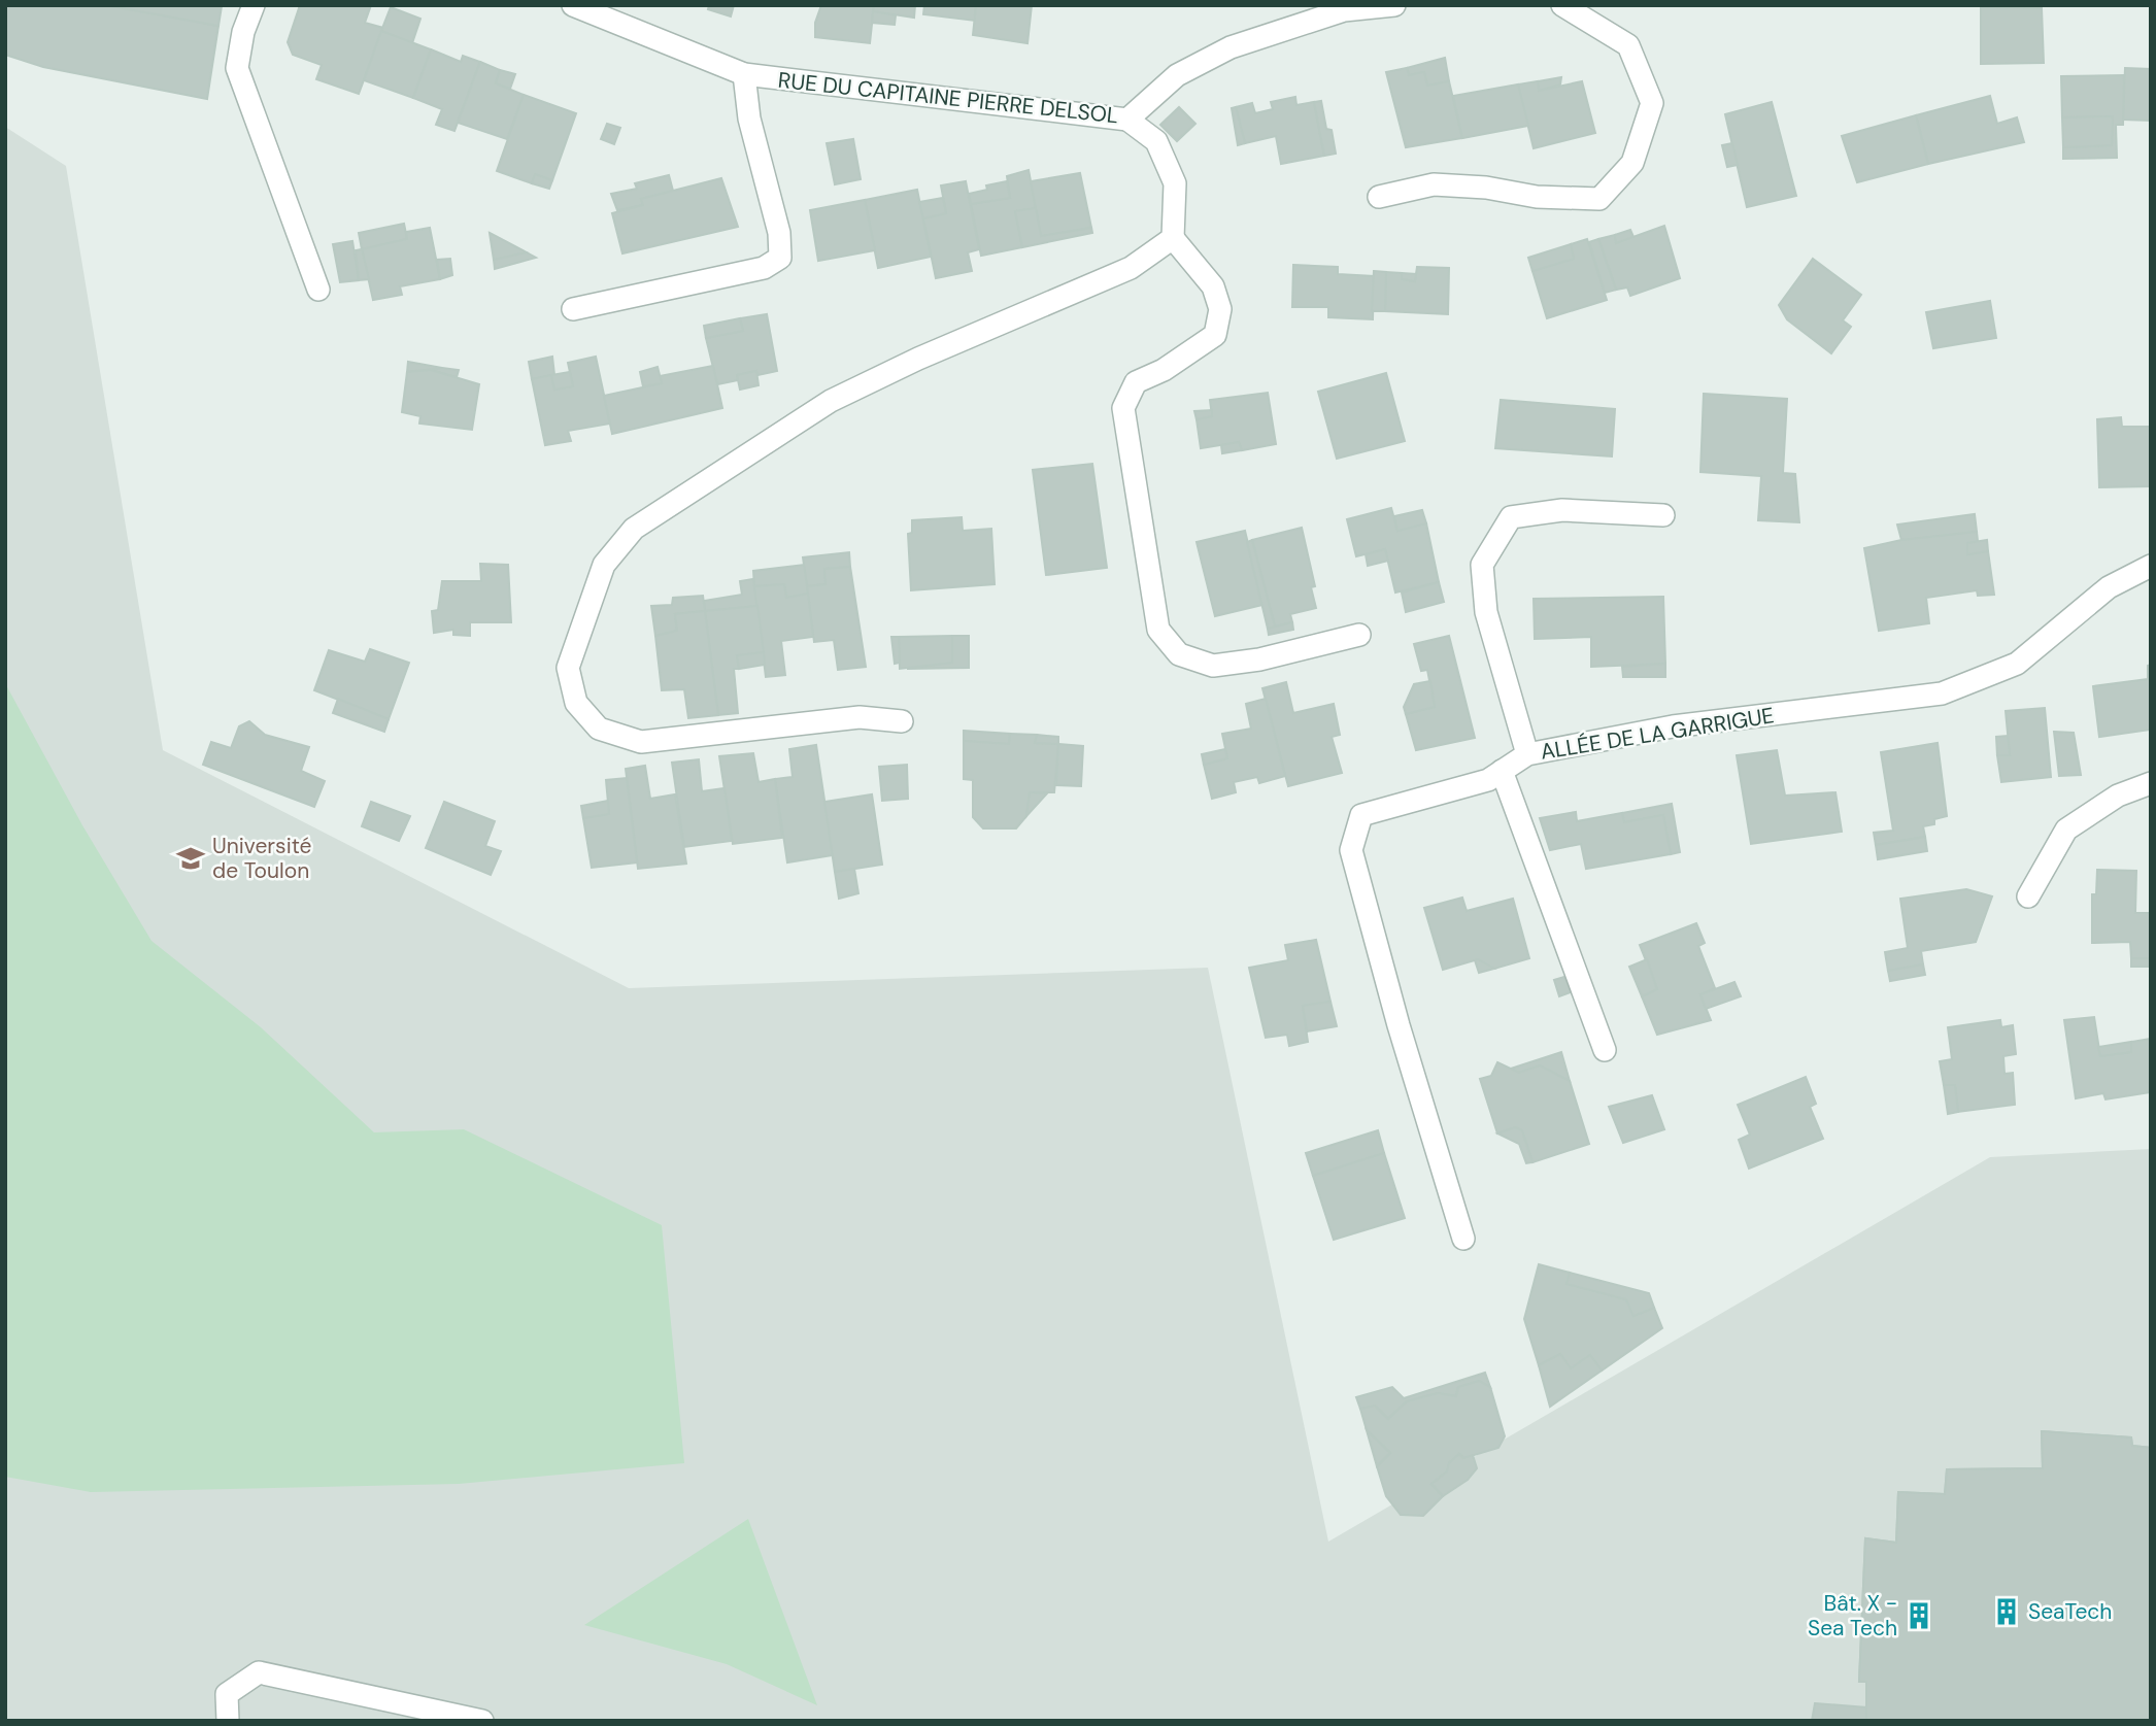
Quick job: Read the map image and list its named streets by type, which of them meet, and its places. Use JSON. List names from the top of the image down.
{
  "streets": {
    "street": ["RUE DU CAPITAINE PIERRE DELSOL", "ALLÉE DE LA GARRIGUE"]
  },
  "places": {
    "school or university": ["Université de Toulon"],
    "building": ["SeaTech", "Bât. X - Sea Tech"]
  }
}
